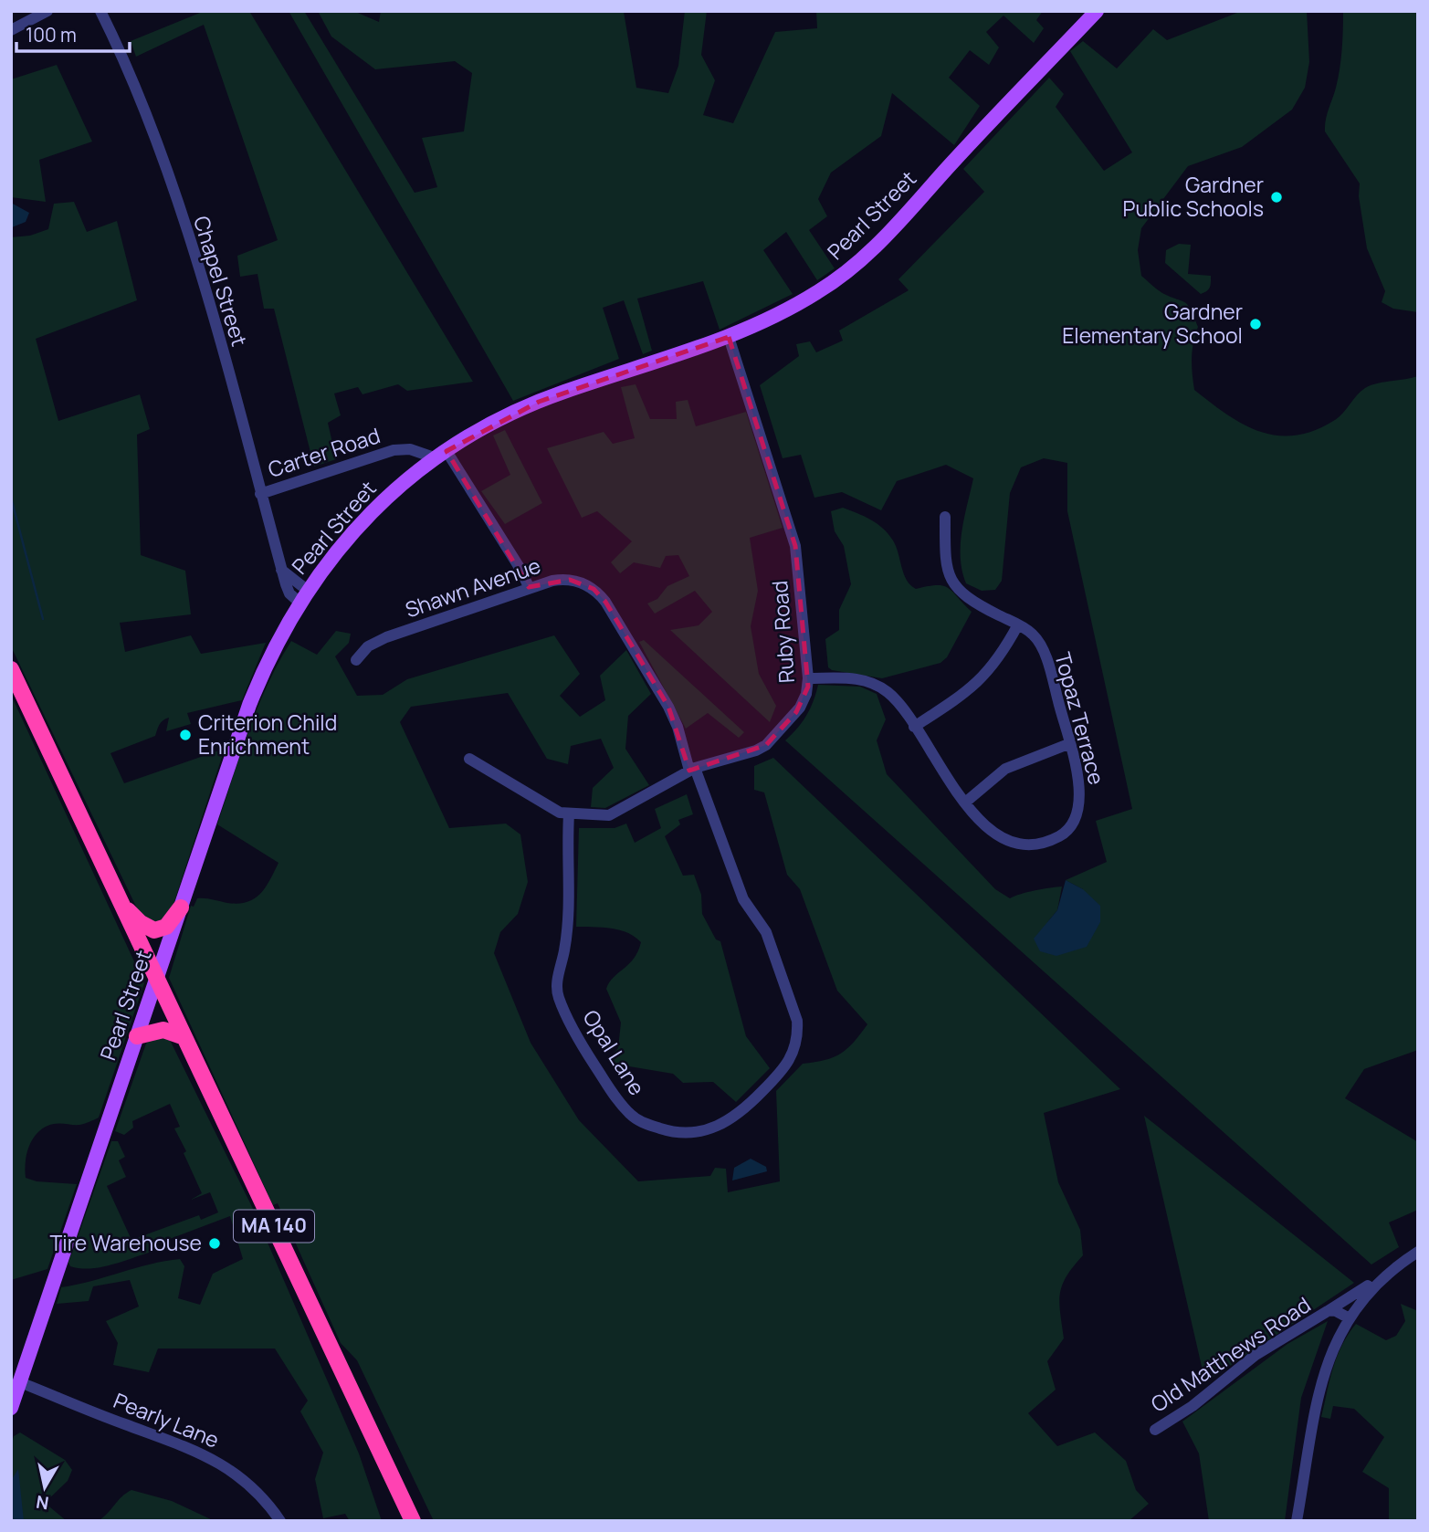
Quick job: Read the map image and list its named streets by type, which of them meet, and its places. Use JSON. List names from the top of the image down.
{
  "streets": {
    "highway": ["MA 140"],
    "main road": ["Pearl Street"],
    "street": [
      "Chapel Street",
      "Carter Road",
      "Shawn Avenue",
      "Ruby Road",
      "Topaz Terrace",
      "Opal Lane",
      "Old Matthews Road",
      "Pearly Lane"
    ]
  },
  "crossings": [
    ["Pearl Street", "Chapel Street"],
    ["Pearl Street", "Carter Road"],
    ["Pearl Street", "Ruby Road"],
    ["Pearl Street", "MA 140"],
    ["Pearl Street", "Pearly Lane"],
    ["Chapel Street", "Carter Road"],
    ["Shawn Avenue", "Ruby Road"],
    ["Shawn Avenue", "Opal Lane"],
    ["Ruby Road", "Topaz Terrace"],
    ["Ruby Road", "Opal Lane"]
  ],
  "places": [
    "Gardner Public Schools",
    "Gardner Elementary School",
    "Criterion Child Enrichment",
    "Tire Warehouse"
  ],
  "scale_bar": "100 m",
  "north": "bottom"
}
